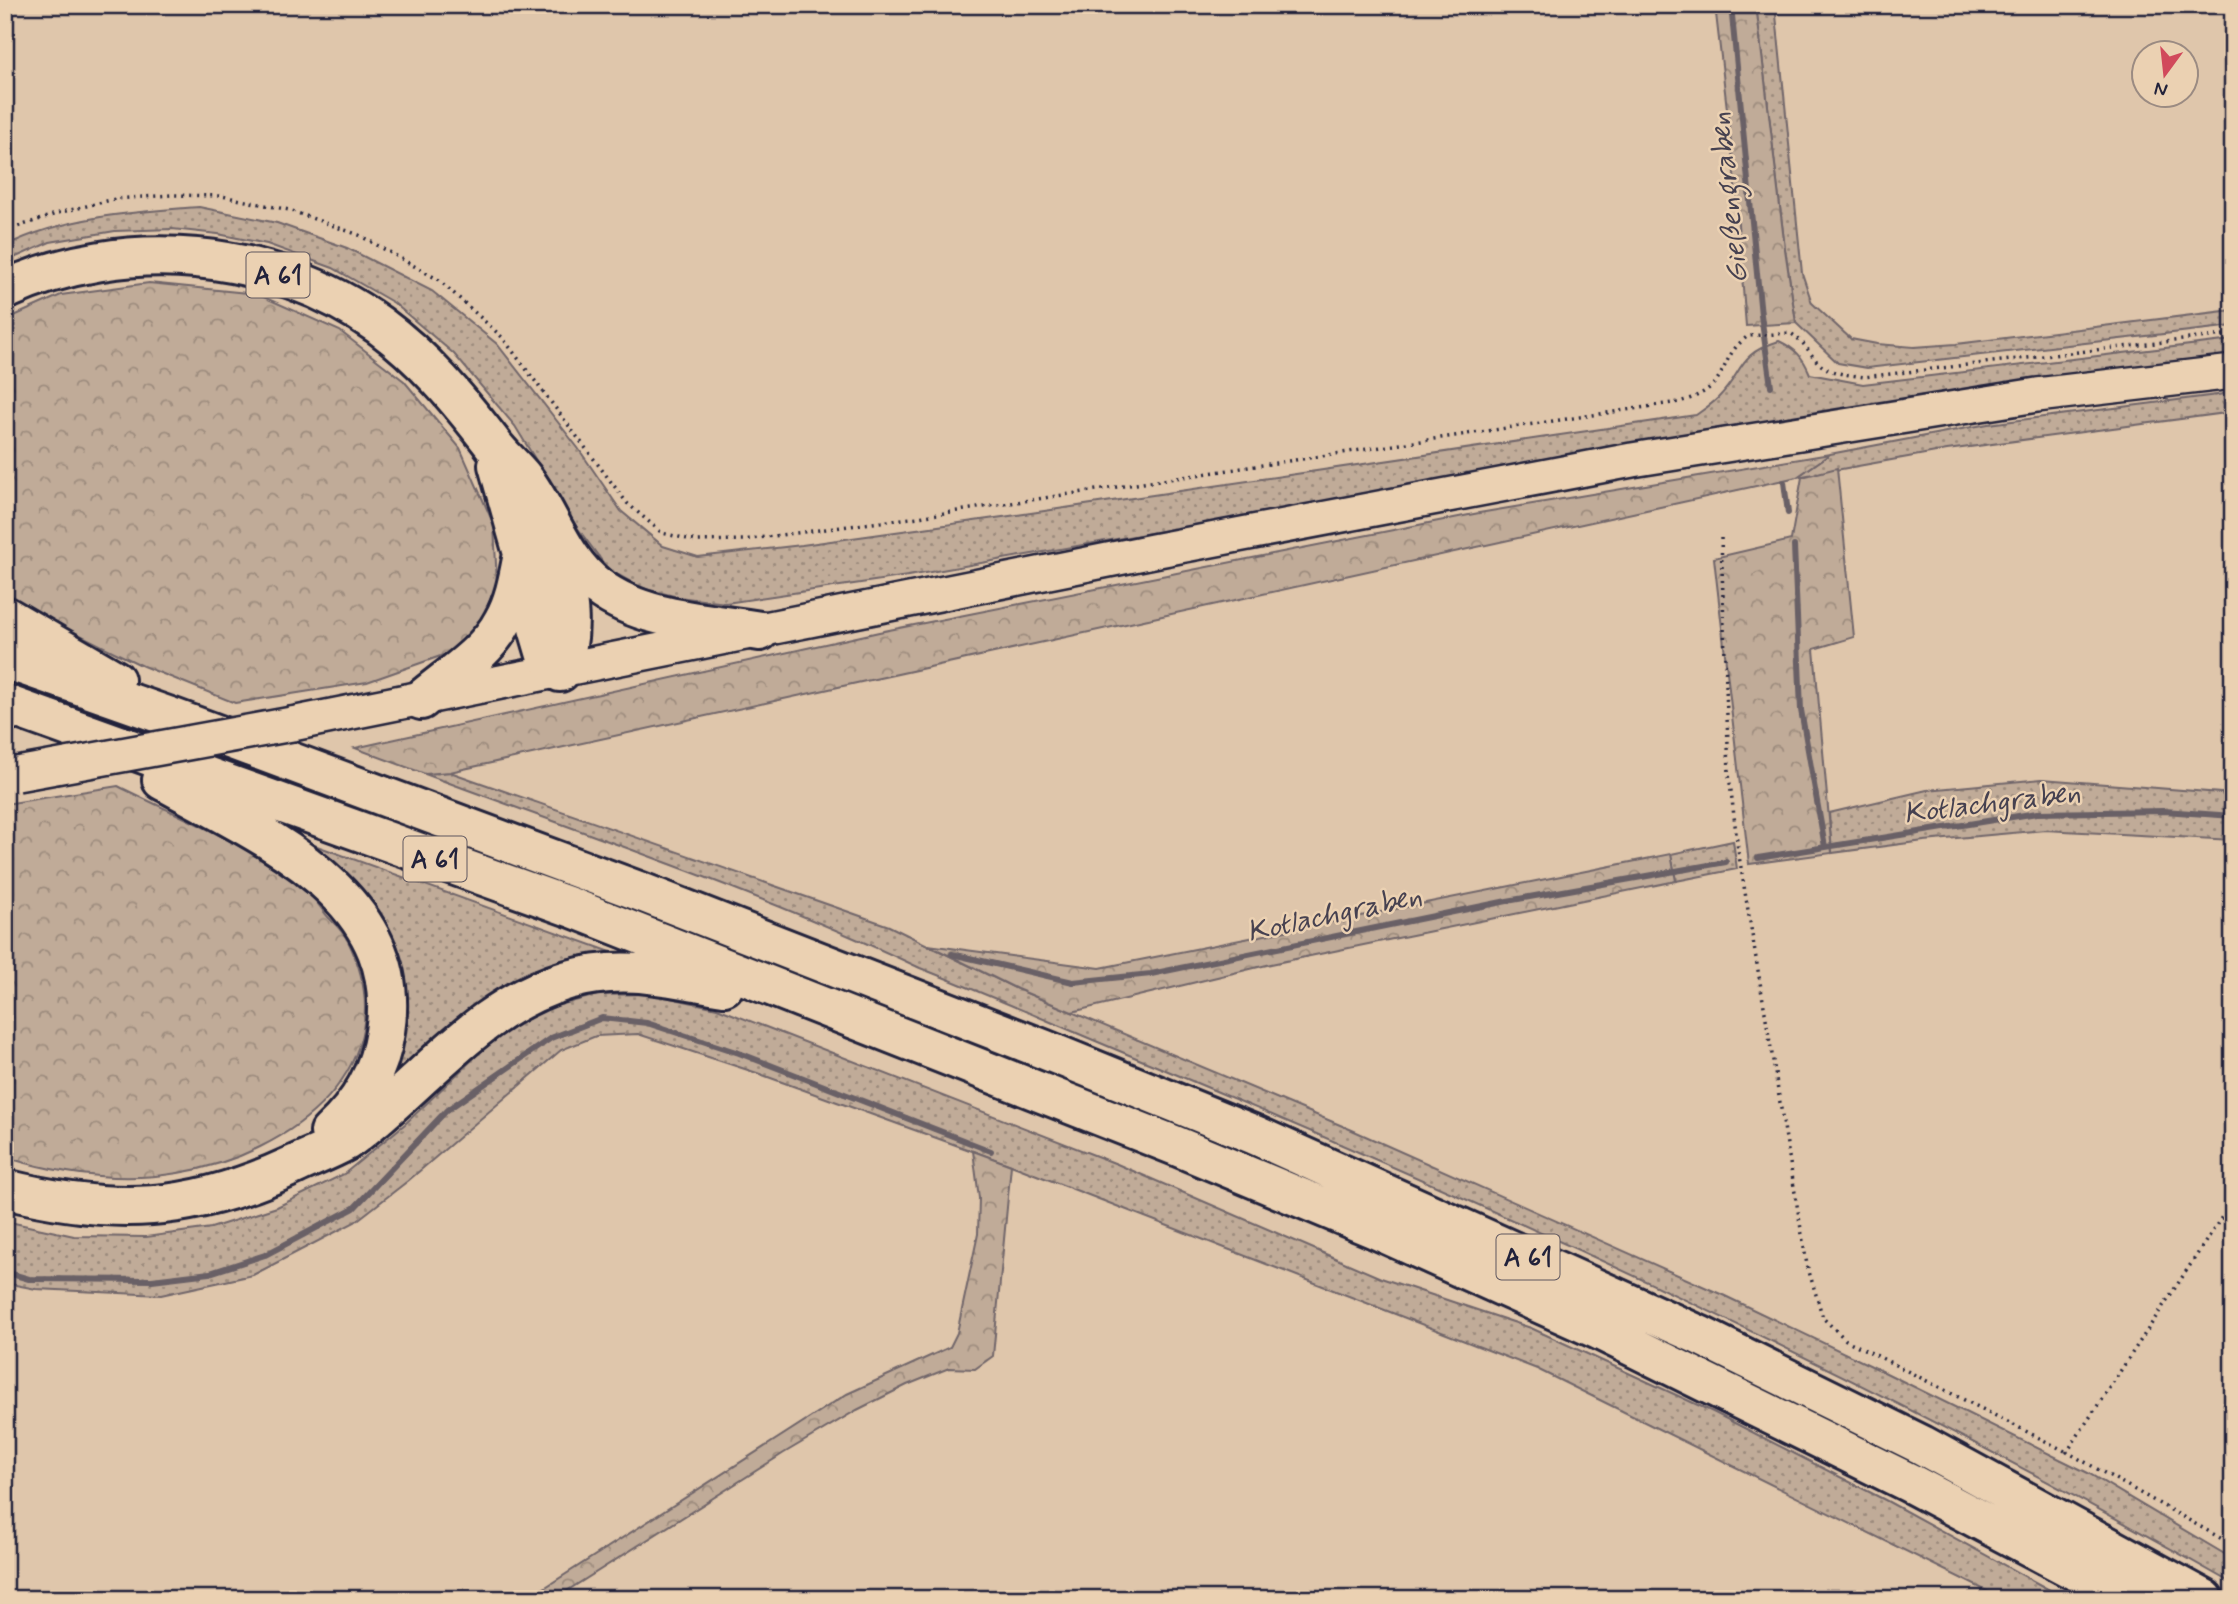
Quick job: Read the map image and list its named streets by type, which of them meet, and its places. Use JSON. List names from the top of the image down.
{
  "streets": {
    "highway": ["A 61"]
  },
  "water": ["Gießengraben", "Kotlachgraben"],
  "north": "bottom"
}
